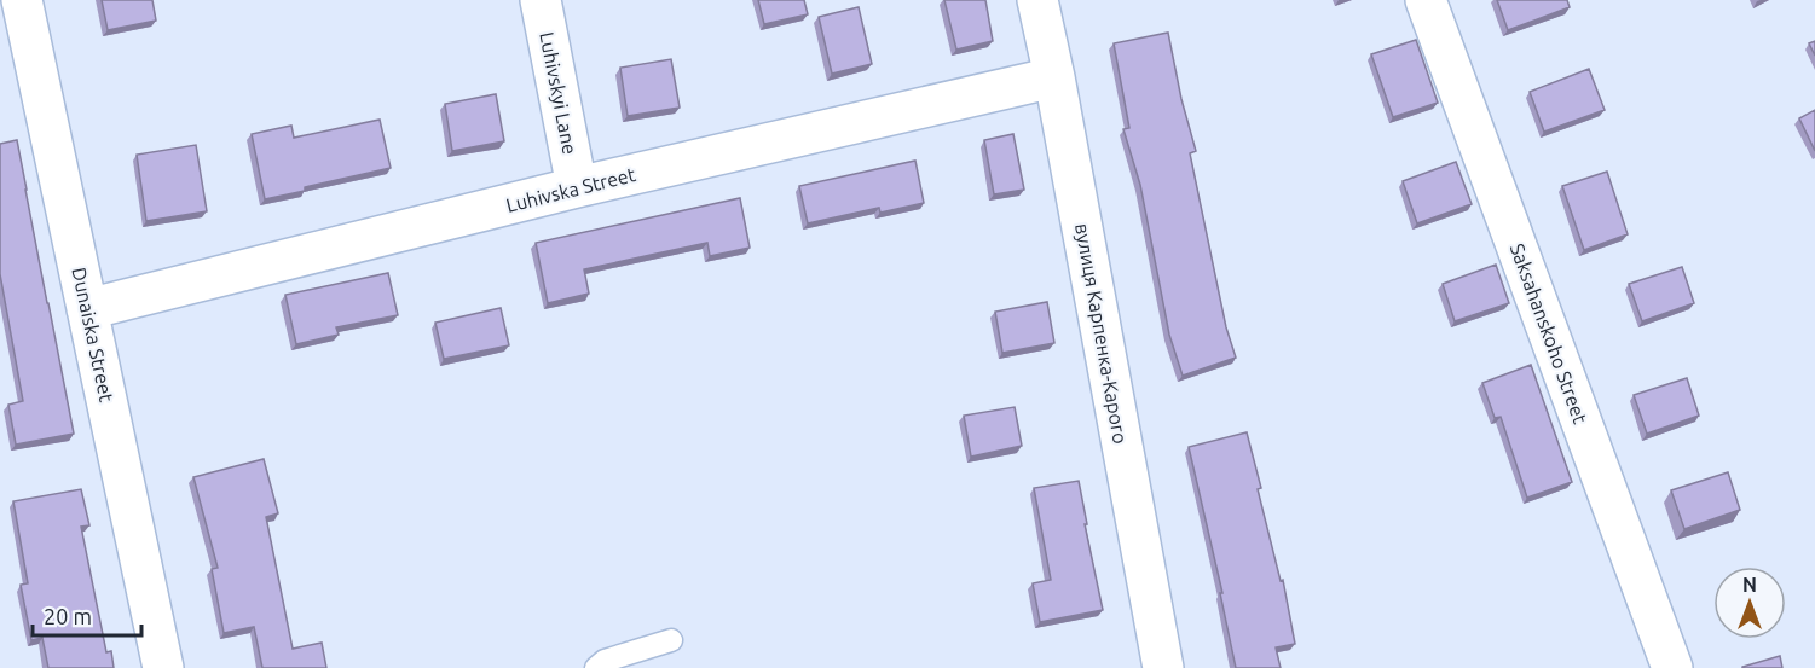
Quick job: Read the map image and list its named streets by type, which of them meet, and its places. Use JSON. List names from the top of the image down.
{
  "streets": {
    "street": [
      "Luhivskyi Lane",
      "Luhivska Street",
      "вулиця Карпенка-Карого",
      "Saksahanskoho Street",
      "Dunaiska Street"
    ]
  },
  "crossings": [
    ["Luhivskyi Lane", "Luhivska Street"],
    ["Luhivska Street", "вулиця Карпенка-Карого"],
    ["Luhivska Street", "Dunaiska Street"]
  ],
  "scale_bar": "20 m",
  "north": "top"
}
